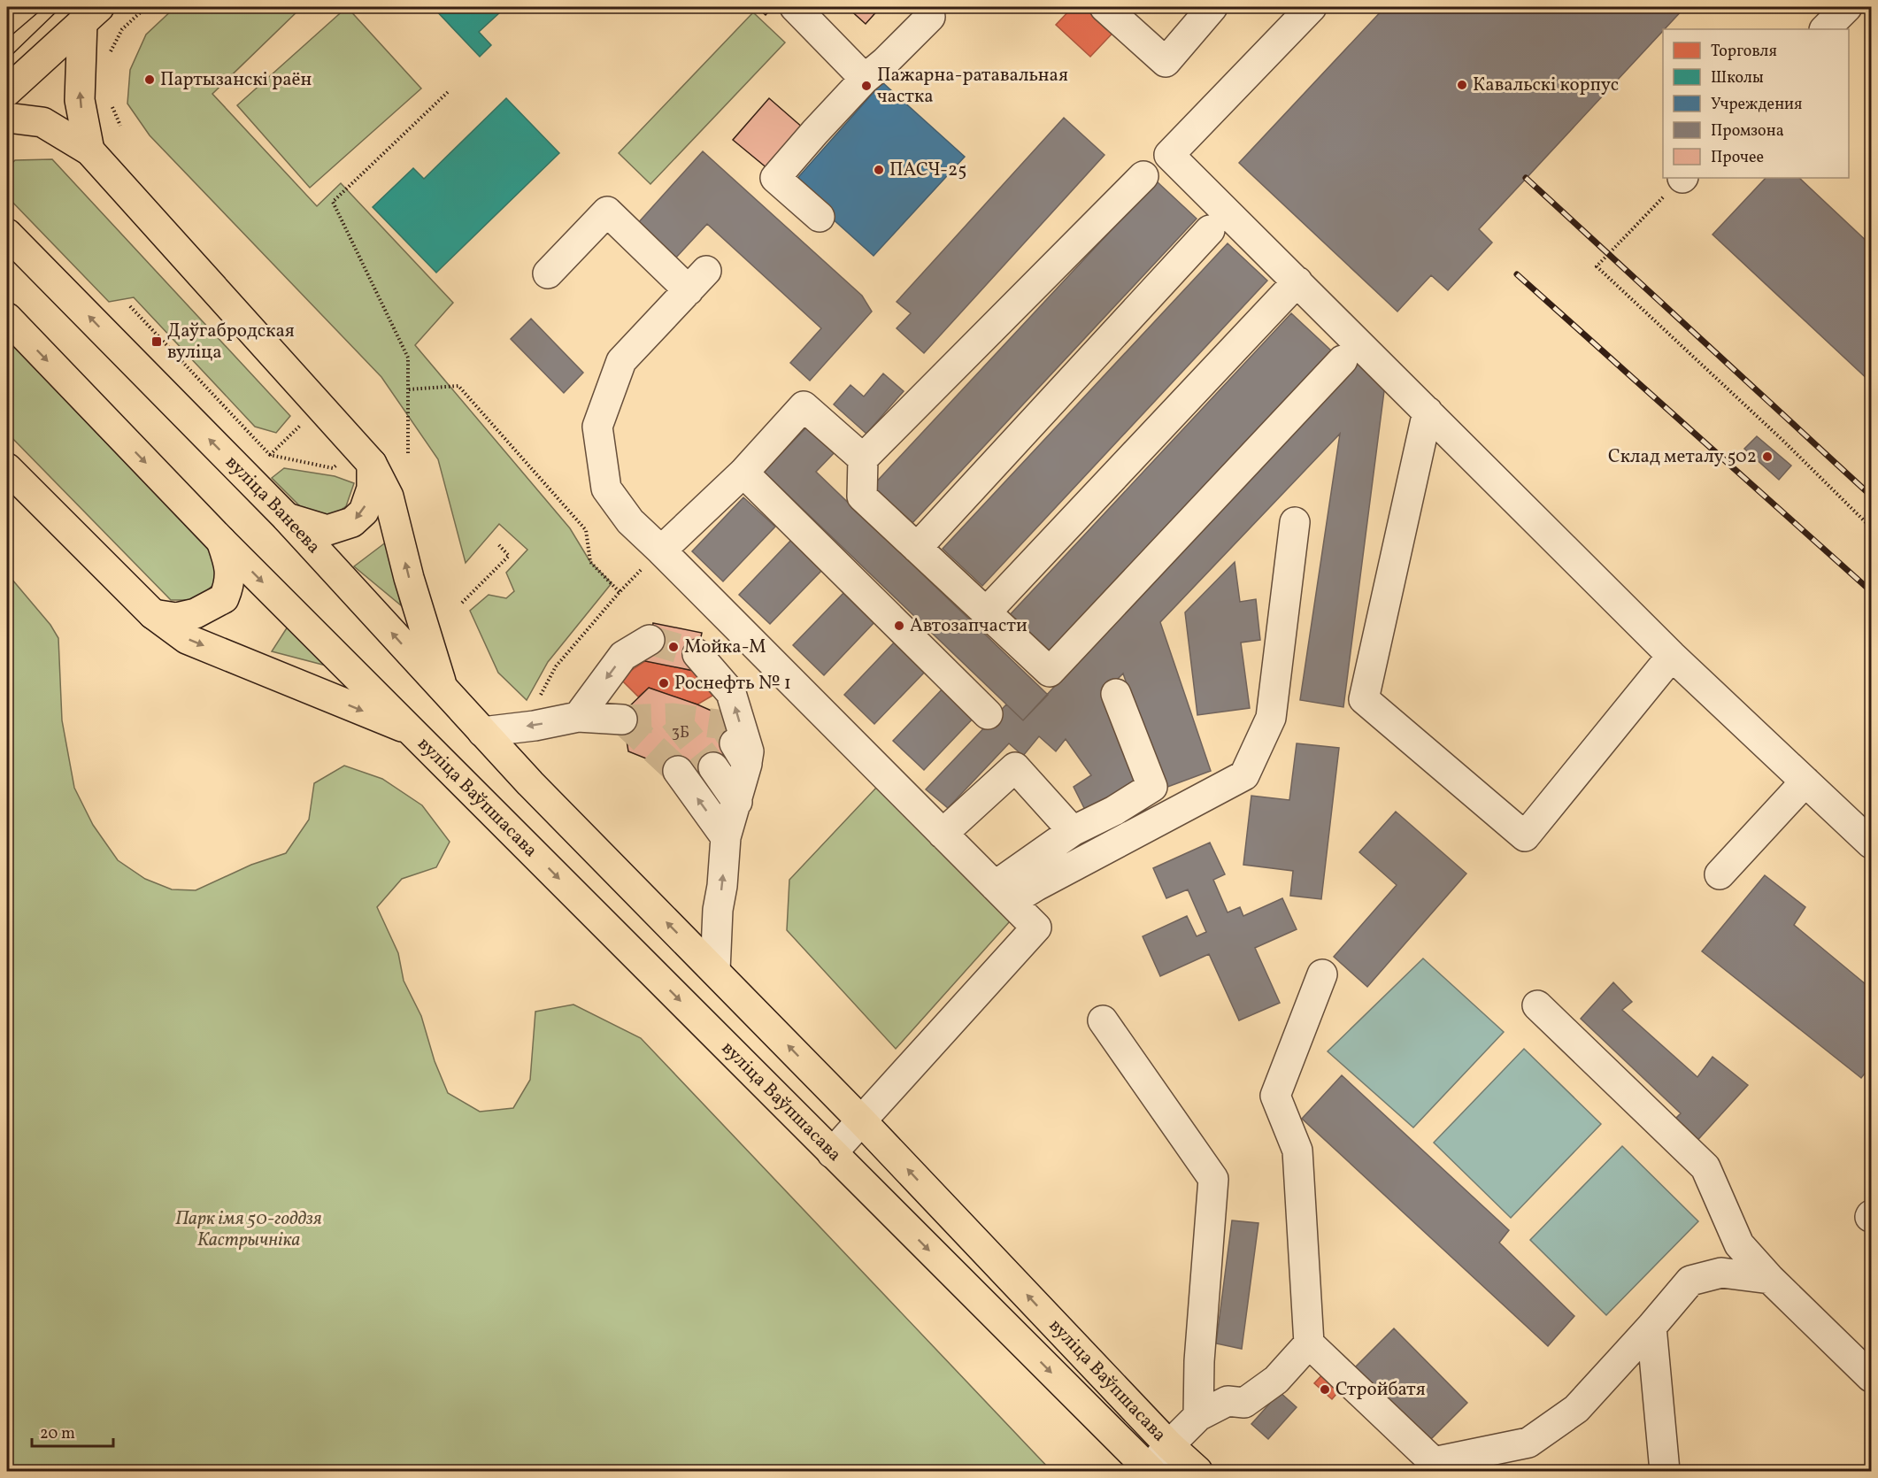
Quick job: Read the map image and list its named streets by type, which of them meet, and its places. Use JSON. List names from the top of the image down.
{
  "streets": {
    "main road": ["вуліца Ванеева", "вуліца Ваўпшасава"]
  },
  "crossings": [
    ["вуліца Ванеева", "вуліца Ваўпшасава"]
  ],
  "parks": ["Парк імя 50-годдзя Кастрычніка"],
  "places": {
    "other": [
      "Партызанскі раён",
      "Кавальскі корпус",
      "Пажарна-ратавальная частка",
      "ПАСЧ-25",
      "Склад металу 502",
      "Автозапчасти",
      "Мойка-М",
      "Роснефть № 1",
      "Стройбатя"
    ],
    "transit": ["Даўгабродская вуліца"]
  },
  "house_numbers": ["3Б"],
  "legend": [
    "Торговля",
    "Школы",
    "Учреждения",
    "Промзона",
    "Прочее"
  ],
  "scale_bar": "20 m"
}
